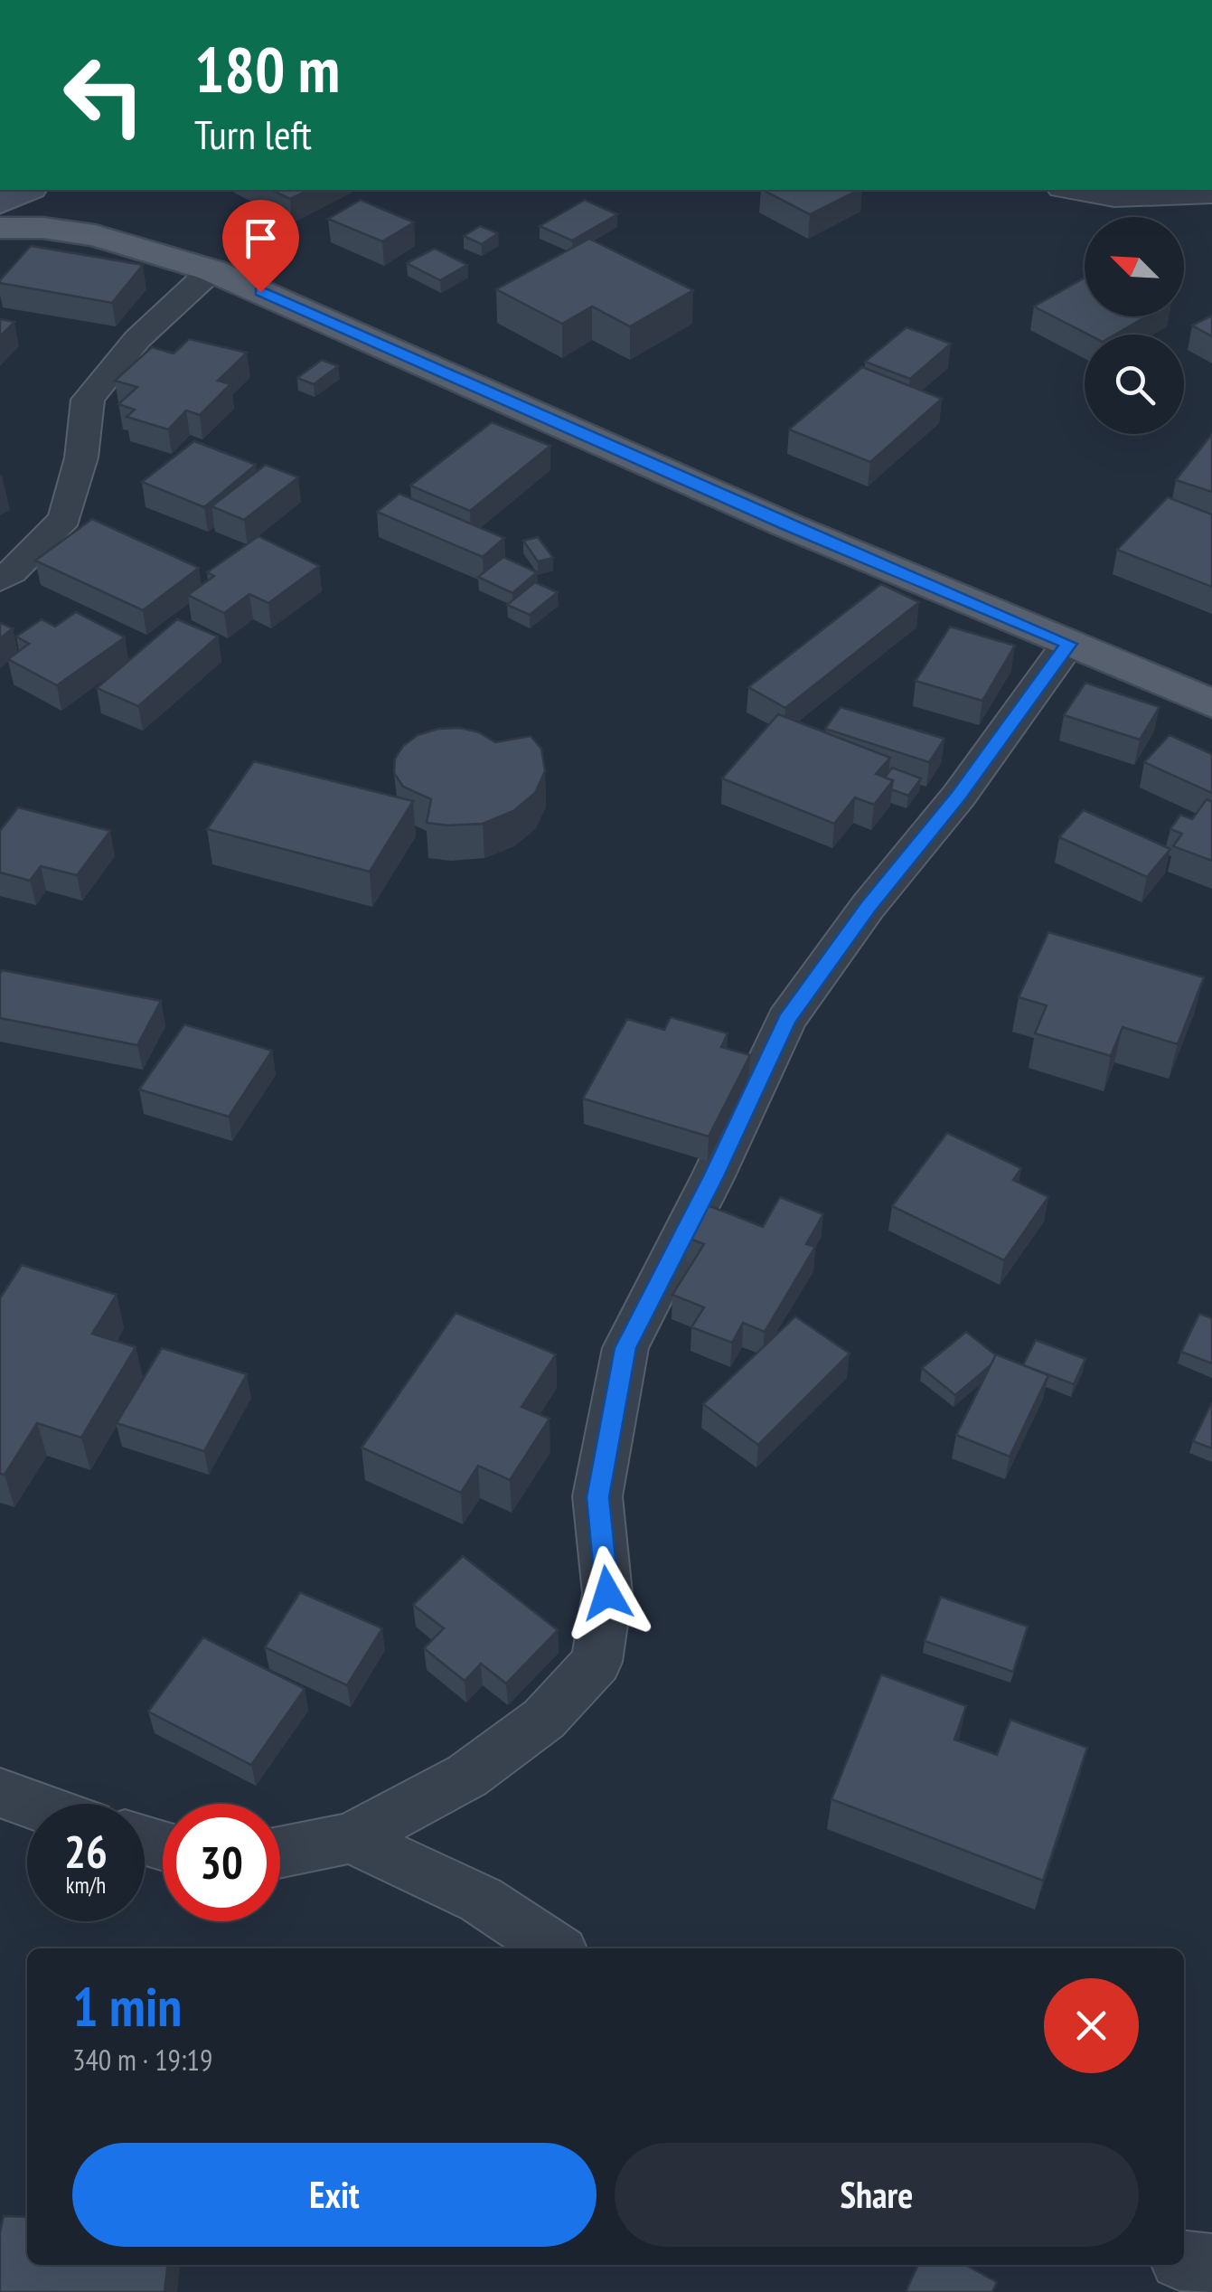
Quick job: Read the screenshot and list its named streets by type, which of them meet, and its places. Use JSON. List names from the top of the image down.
{
  "north": "top left",
  "page": {
    "turn": ["180 m", "Turn left"],
    "speed": "26 km/h",
    "limit": "30",
    "heading": ["1 min", "340 m · 19:19"],
    "buttons": ["Exit", "Share"]
  }
}
